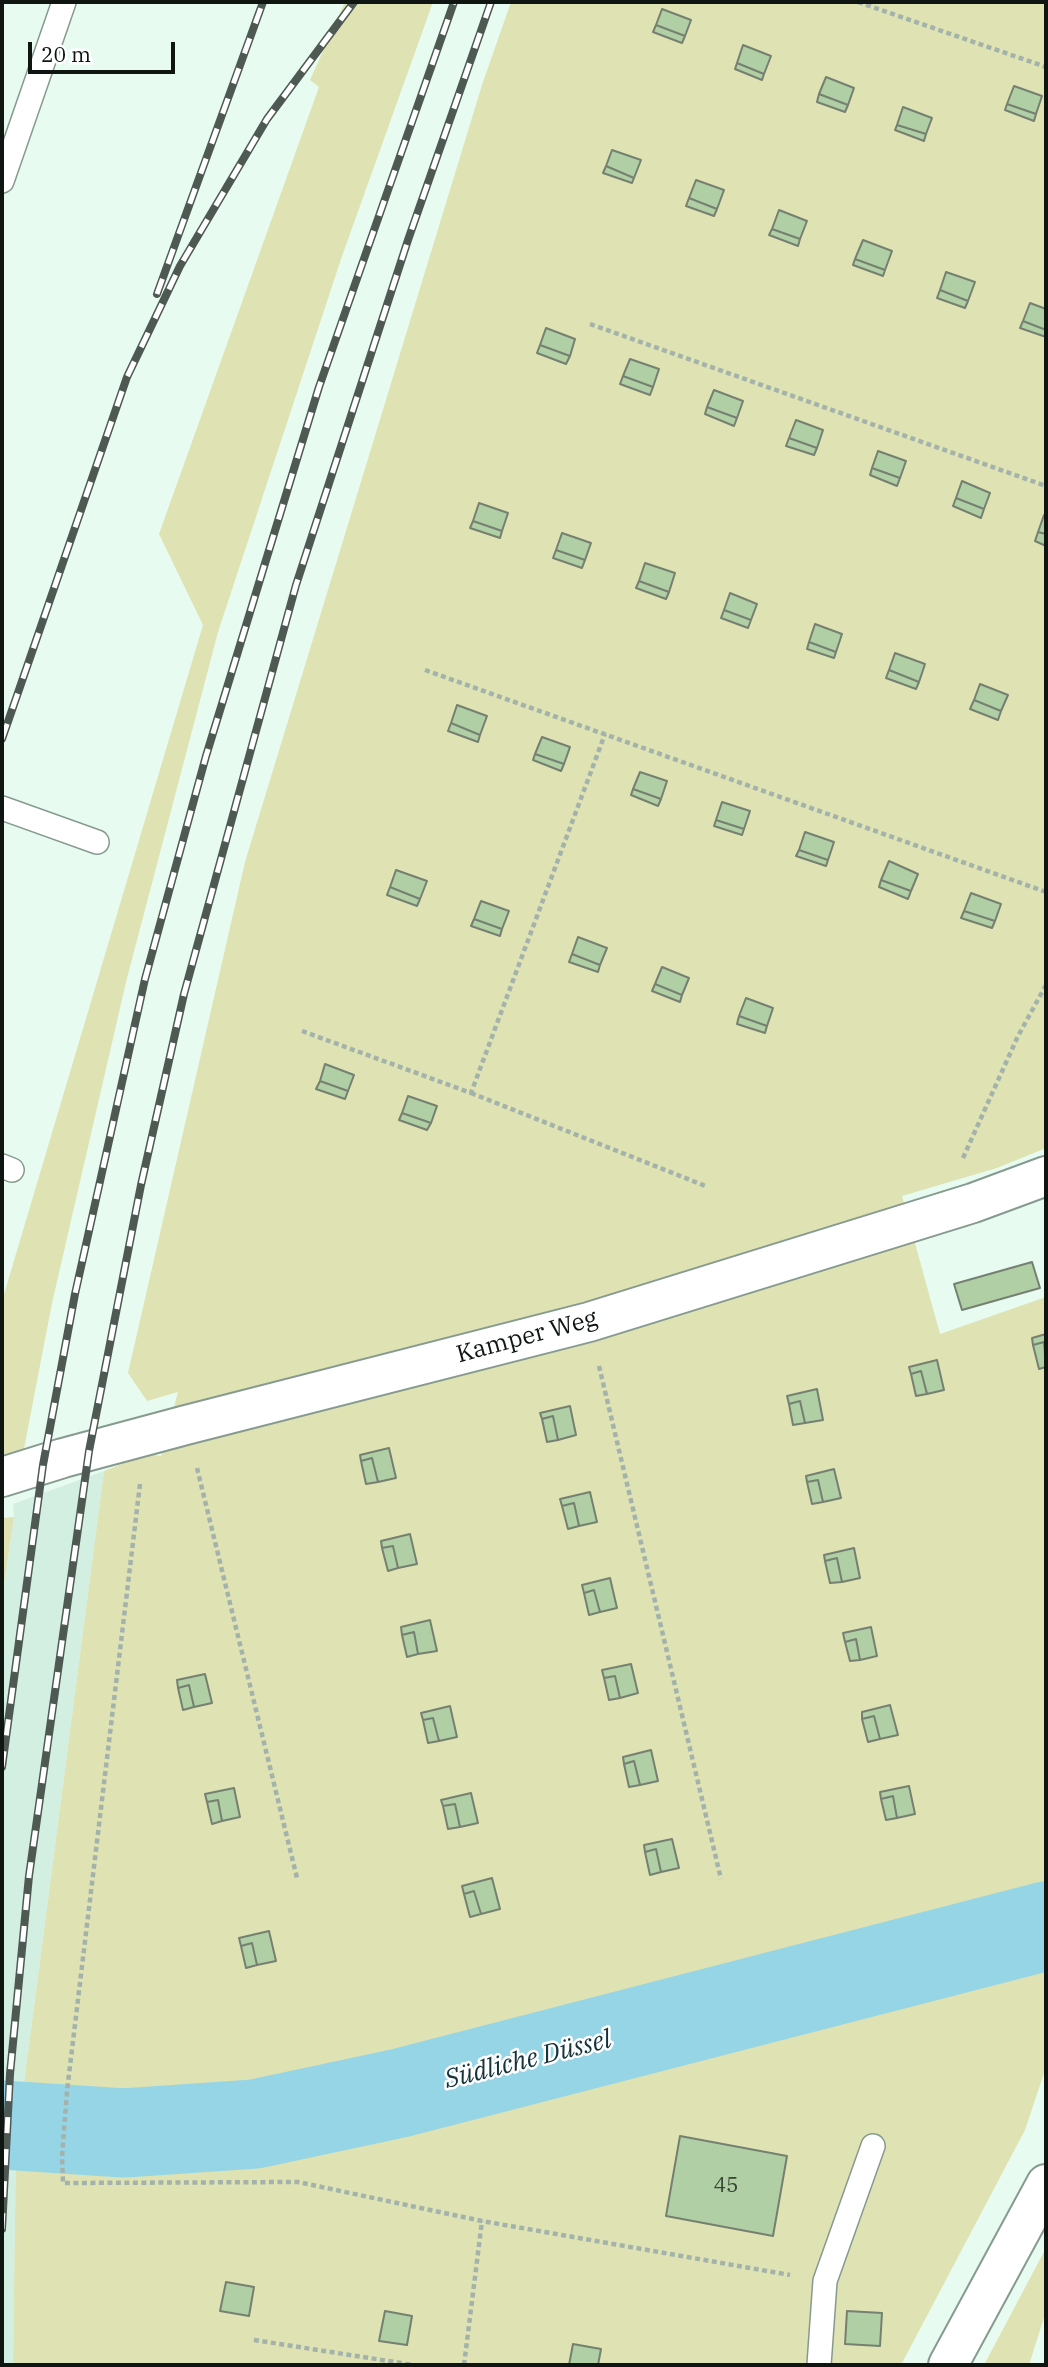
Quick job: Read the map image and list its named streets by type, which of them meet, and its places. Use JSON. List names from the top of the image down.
{
  "streets": {
    "street": ["Kamper Weg"]
  },
  "water": ["Südliche Düssel"],
  "house_numbers": ["45"],
  "scale_bar": "20 m"
}
